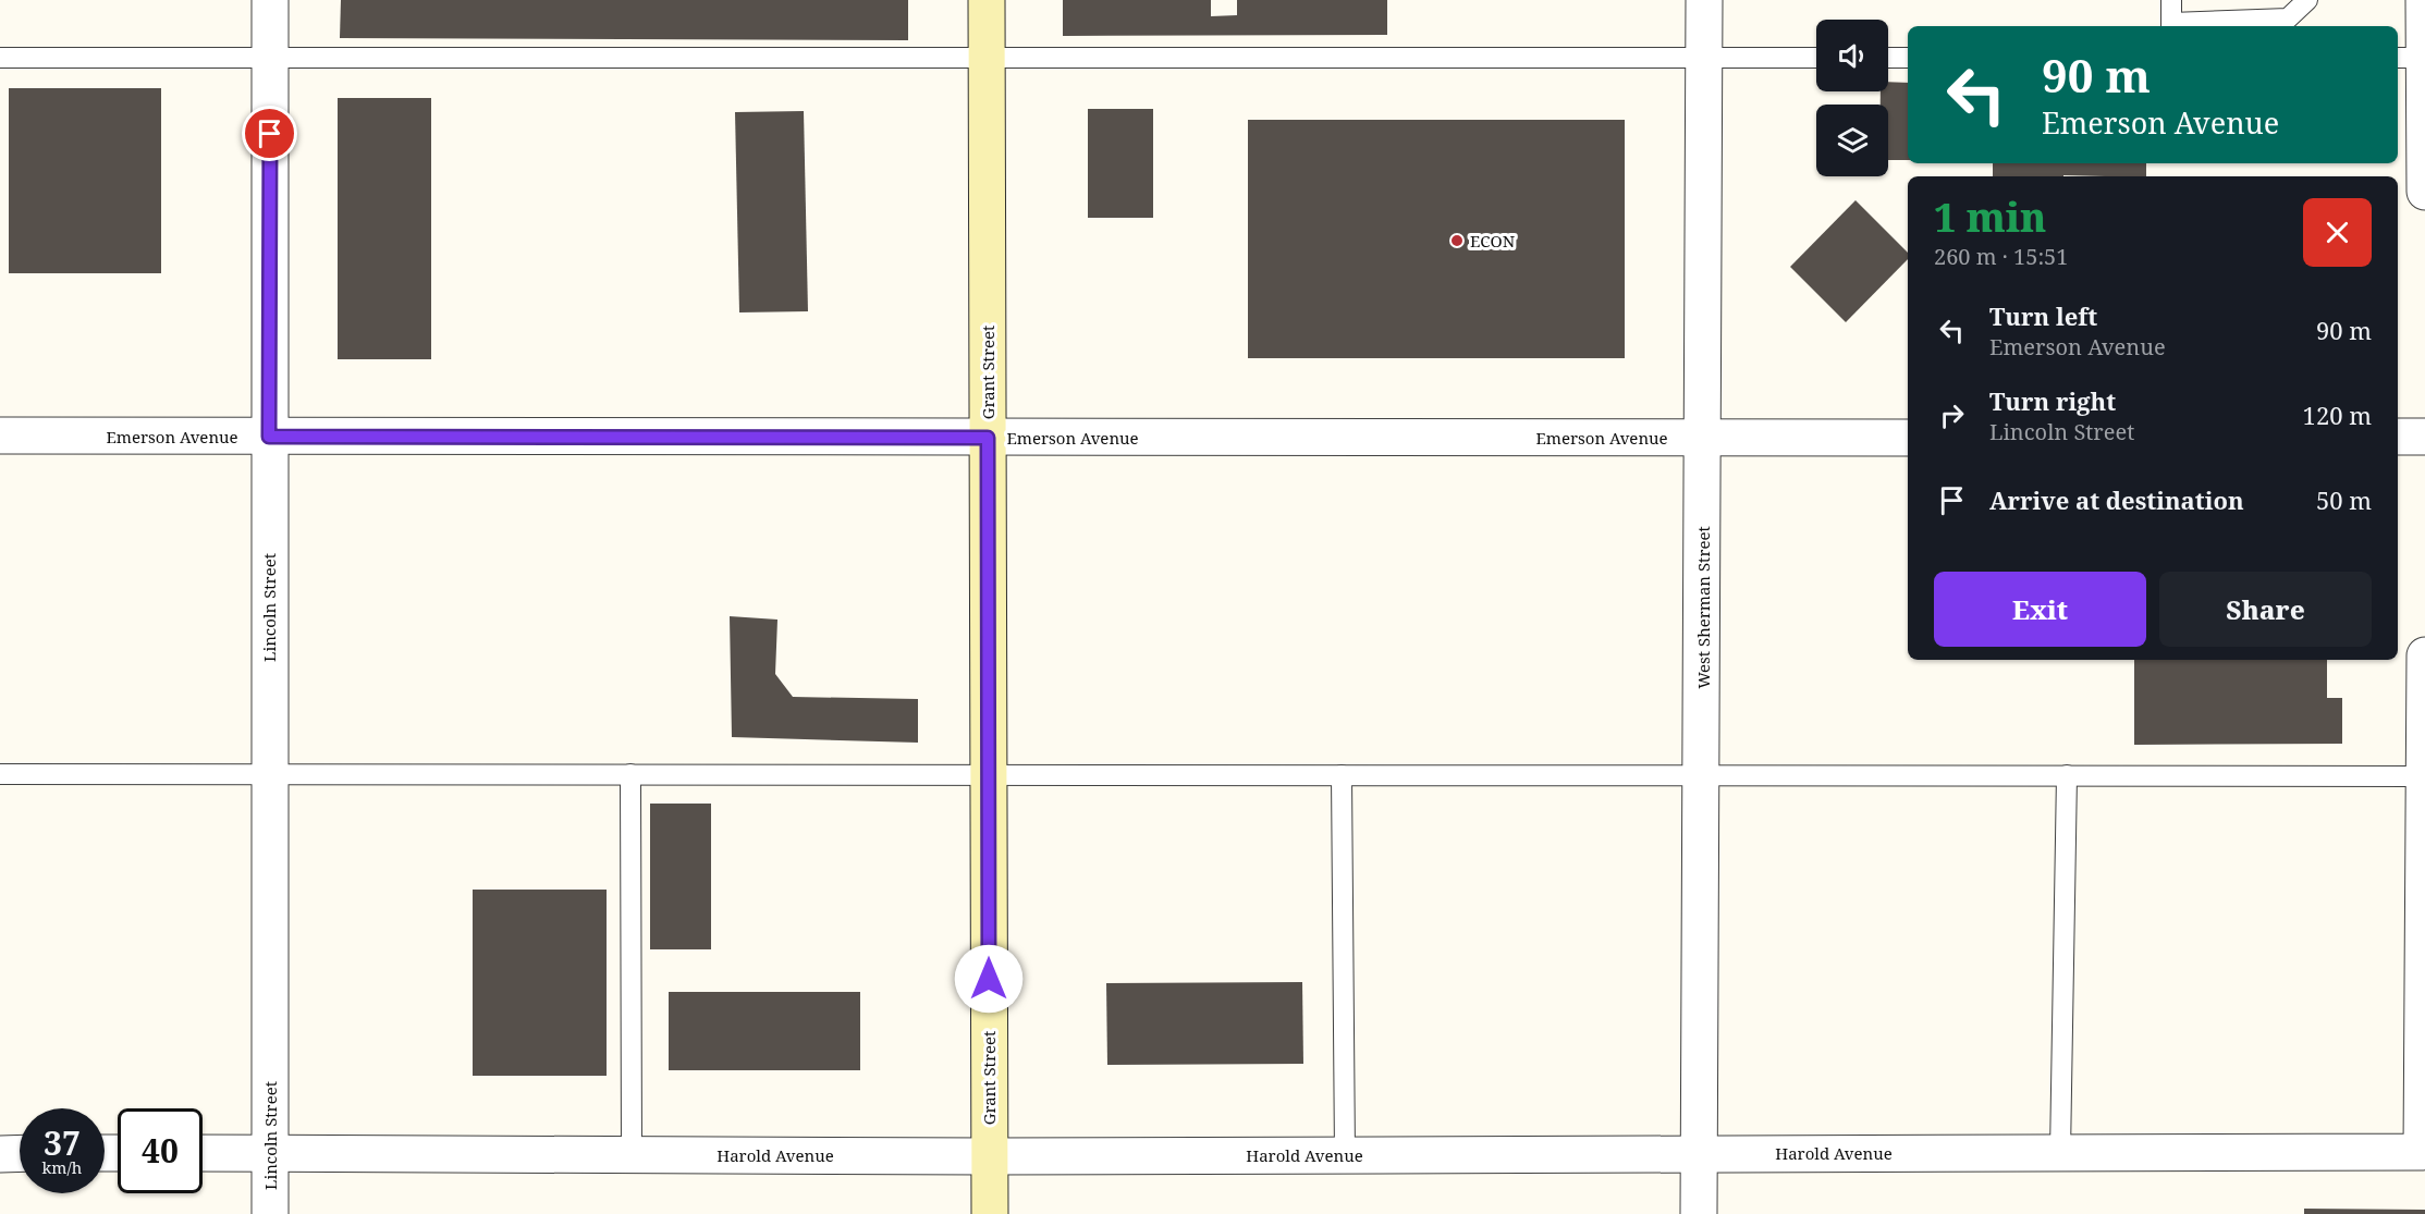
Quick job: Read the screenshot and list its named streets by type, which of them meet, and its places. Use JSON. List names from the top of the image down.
{
  "streets": {
    "street": [
      "Grant Street",
      "Emerson Avenue",
      "Lincoln Street",
      "West Sherman Street",
      "Harold Avenue"
    ]
  },
  "crossings": [
    ["Grant Street", "Emerson Avenue"],
    ["Grant Street", "Harold Avenue"],
    ["Emerson Avenue", "Lincoln Street"],
    ["Emerson Avenue", "West Sherman Street"],
    ["Lincoln Street", "Harold Avenue"],
    ["West Sherman Street", "Harold Avenue"]
  ],
  "places": ["ECON"],
  "page": {
    "turn": ["90 m", "Emerson Avenue"],
    "heading": ["1 min", "260 m · 15:51"],
    "list": [
      {
        "name": "Turn left",
        "note": "Emerson Avenue",
        "value": "90 m"
      },
      {
        "name": "Turn right",
        "note": "Lincoln Street",
        "value": "120 m"
      },
      {
        "name": "Arrive at destination",
        "value": "50 m"
      }
    ],
    "buttons": ["Exit", "Share"],
    "speed": "37 km/h",
    "limit": "40"
  }
}
